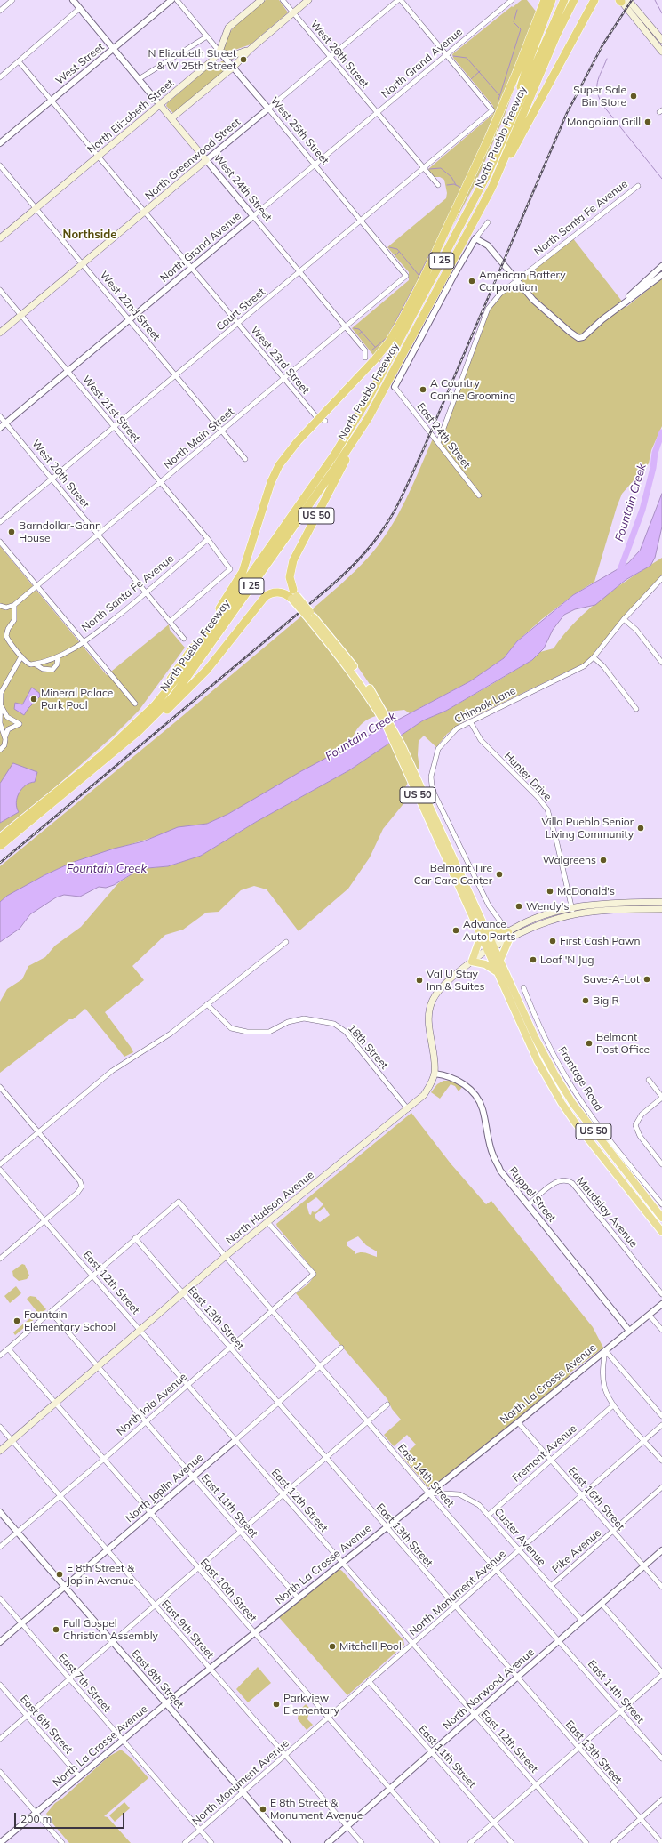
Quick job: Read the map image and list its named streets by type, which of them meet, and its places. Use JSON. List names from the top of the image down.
{
  "streets": {
    "highway": ["North Pueblo Freeway", "I 25", "US 50"],
    "main road": [
      "North Elizabeth Street",
      "North Greenwood Street",
      "West 24th Street",
      "North Hudson Avenue"
    ],
    "street": [
      "West 26th Street",
      "North Grand Avenue",
      "West Street",
      "West 25th Street",
      "North Santa Fe Avenue",
      "West 22nd Street",
      "Court Street",
      "West 23rd Street",
      "West 21st Street",
      "East 24th Street",
      "North Main Street",
      "West 20th Street",
      "Chinook Lane",
      "Hunter Drive",
      "18th Street",
      "Frontage Road",
      "Ruppel Street",
      "Maudslay Avenue",
      "East 12th Street",
      "East 13th Street",
      "North La Crosse Avenue",
      "North Iola Avenue",
      "Fremont Avenue",
      "East 14th Street",
      "North Joplin Avenue",
      "East 16th Street",
      "East 11th Street",
      "Custer Avenue",
      "Pike Avenue",
      "East 10th Street",
      "North Monument Avenue",
      "East 9th Street",
      "East 8th Street",
      "East 7th Street",
      "North Norwood Avenue",
      "East 6th Street"
    ]
  },
  "crossings": [
    ["West 26th Street", "North Grand Avenue"],
    ["West 26th Street", "North Greenwood Street"],
    ["West 26th Street", "Court Street"],
    ["North Grand Avenue", "West 25th Street"],
    ["North Grand Avenue", "West 24th Street"],
    ["North Grand Avenue", "West 22nd Street"],
    ["North Grand Avenue", "Court Street"],
    ["North Grand Avenue", "West 23rd Street"],
    ["North Grand Avenue", "West 21st Street"],
    ["North Grand Avenue", "West 20th Street"],
    ["West Street", "West 24th Street"],
    ["West Street", "West 23rd Street"],
    ["North Elizabeth Street", "West 25th Street"],
    ["North Elizabeth Street", "West 24th Street"],
    ["North Elizabeth Street", "West 22nd Street"],
    ["North Elizabeth Street", "West 23rd Street"],
    ["West 25th Street", "North Greenwood Street"],
    ["West 25th Street", "Court Street"],
    ["West 25th Street", "North Main Street"],
    ["North Pueblo Freeway", "US 50"],
    ["North Greenwood Street", "West 24th Street"],
    ["North Greenwood Street", "West 22nd Street"],
    ["North Greenwood Street", "West 23rd Street"],
    ["North Greenwood Street", "West 21st Street"],
    ["West 24th Street", "Court Street"],
    ["West 24th Street", "North Main Street"],
    ["North Santa Fe Avenue", "West 21st Street"],
    ["North Santa Fe Avenue", "East 24th Street"],
    ["North Santa Fe Avenue", "West 20th Street"],
    ["West 22nd Street", "Court Street"],
    ["West 22nd Street", "North Main Street"],
    ["Court Street", "West 23rd Street"],
    ["Court Street", "West 21st Street"],
    ["Court Street", "West 20th Street"],
    ["West 23rd Street", "North Main Street"],
    ["West 21st Street", "North Main Street"],
    ["West 21st Street", "West 20th Street"],
    ["North Main Street", "West 20th Street"],
    ["Chinook Lane", "Hunter Drive"],
    ["18th Street", "North Hudson Avenue"],
    ["Ruppel Street", "North Hudson Avenue"],
    ["Ruppel Street", "Maudslay Avenue"],
    ["Ruppel Street", "North La Crosse Avenue"],
    ["North Hudson Avenue", "East 12th Street"],
    ["North Hudson Avenue", "East 13th Street"],
    ["North Hudson Avenue", "North Iola Avenue"],
    ["North Hudson Avenue", "East 14th Street"],
    ["North Hudson Avenue", "East 11th Street"],
    ["North Hudson Avenue", "East 10th Street"],
    ["North Hudson Avenue", "East 9th Street"],
    ["East 12th Street", "North La Crosse Avenue"],
    ["East 12th Street", "North Iola Avenue"],
    ["East 12th Street", "North Joplin Avenue"],
    ["East 12th Street", "North Monument Avenue"],
    ["East 12th Street", "North Norwood Avenue"],
    ["East 13th Street", "North La Crosse Avenue"],
    ["East 13th Street", "North Iola Avenue"],
    ["East 13th Street", "East 14th Street"],
    ["East 13th Street", "North Joplin Avenue"],
    ["East 13th Street", "North Monument Avenue"],
    ["East 13th Street", "North Norwood Avenue"],
    ["North La Crosse Avenue", "East 14th Street"],
    ["North La Crosse Avenue", "East 16th Street"],
    ["North La Crosse Avenue", "East 11th Street"],
    ["North La Crosse Avenue", "Custer Avenue"],
    ["North La Crosse Avenue", "East 10th Street"],
    ["North La Crosse Avenue", "East 9th Street"],
    ["North La Crosse Avenue", "East 8th Street"],
    ["North La Crosse Avenue", "East 7th Street"],
    ["North La Crosse Avenue", "East 6th Street"],
    ["North Iola Avenue", "East 14th Street"],
    ["North Iola Avenue", "East 11th Street"],
    ["North Iola Avenue", "East 10th Street"],
    ["North Iola Avenue", "East 9th Street"],
    ["North Iola Avenue", "East 8th Street"],
    ["Fremont Avenue", "East 16th Street"],
    ["Fremont Avenue", "Custer Avenue"],
    ["East 14th Street", "North Joplin Avenue"],
    ["East 14th Street", "Custer Avenue"],
    ["East 14th Street", "North Monument Avenue"],
    ["East 14th Street", "North Norwood Avenue"],
    ["North Joplin Avenue", "East 11th Street"],
    ["North Joplin Avenue", "East 10th Street"],
    ["North Joplin Avenue", "East 9th Street"],
    ["North Joplin Avenue", "East 8th Street"],
    ["North Joplin Avenue", "East 7th Street"],
    ["East 16th Street", "Pike Avenue"],
    ["East 16th Street", "North Monument Avenue"],
    ["East 16th Street", "North Norwood Avenue"],
    ["East 11th Street", "North Monument Avenue"],
    ["East 11th Street", "North Norwood Avenue"],
    ["Custer Avenue", "Pike Avenue"],
    ["Custer Avenue", "North Monument Avenue"],
    ["Custer Avenue", "North Norwood Avenue"],
    ["East 10th Street", "North Monument Avenue"],
    ["East 10th Street", "North Norwood Avenue"],
    ["North Monument Avenue", "East 9th Street"],
    ["North Monument Avenue", "East 8th Street"],
    ["North Monument Avenue", "East 7th Street"],
    ["East 9th Street", "North Norwood Avenue"]
  ],
  "districts": ["Northside"],
  "water": ["Fountain Creek"],
  "places": [
    "N Elizabeth Street & W 25th Street",
    "Super Sale Bin Store",
    "Mongolian Grill",
    "American Battery Corporation",
    "A Country Canine Grooming",
    "Barndollar-Gann House",
    "Mineral Palace Park Pool",
    "Villa Pueblo Senior Living Community",
    "Walgreens",
    "Belmont Tire Car Care Center",
    "McDonald's",
    "Wendy's",
    "Advance Auto Parts",
    "First Cash Pawn",
    "Loaf 'N Jug",
    "Save-A-Lot",
    "Val U Stay Inn & Suites",
    "Big R",
    "Belmont Post Office",
    "Fountain Elementary School",
    "E 8th Street & Joplin Avenue",
    "Full Gospel Christian Assembly",
    "Mitchell Pool",
    "Parkview Elementary",
    "E 8th Street & Monument Avenue"
  ],
  "scale_bar": "200 m"
}
